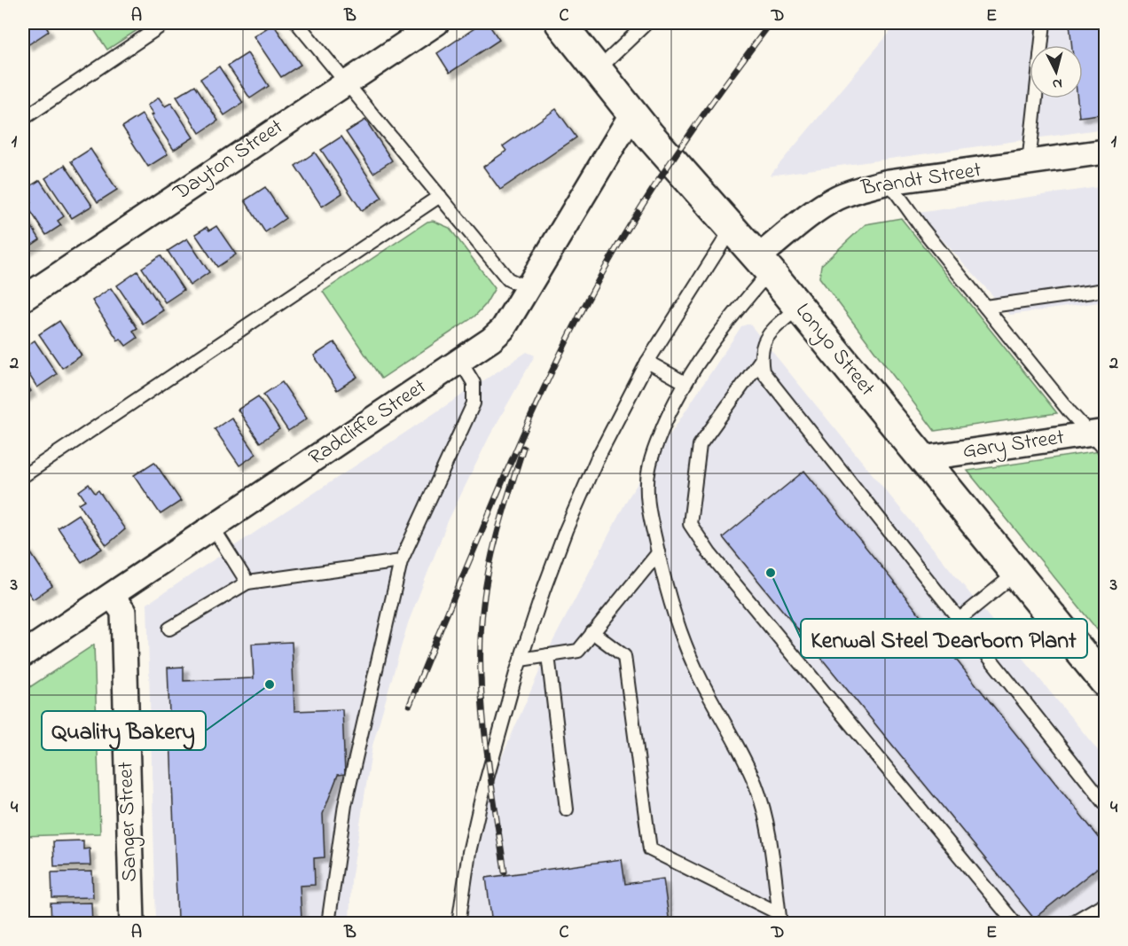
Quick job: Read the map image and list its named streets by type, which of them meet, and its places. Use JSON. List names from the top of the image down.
{
  "streets": {
    "street": [
      "Dayton Street",
      "Brandt Street",
      "Lonyo Street",
      "Radcliffe Street",
      "Gary Street",
      "Sanger Street"
    ]
  },
  "crossings": [
    ["Brandt Street", "Lonyo Street"],
    ["Lonyo Street", "Radcliffe Street"],
    ["Lonyo Street", "Gary Street"],
    ["Radcliffe Street", "Sanger Street"]
  ],
  "places": ["Kenwal Steel Dearborn Plant", "Quality Bakery"],
  "north": "bottom",
  "grid": {
    "columns": [
      "A",
      "B",
      "C",
      "D",
      "E"
    ],
    "rows": [
      "1",
      "2",
      "3",
      "4"
    ]
  }
}
